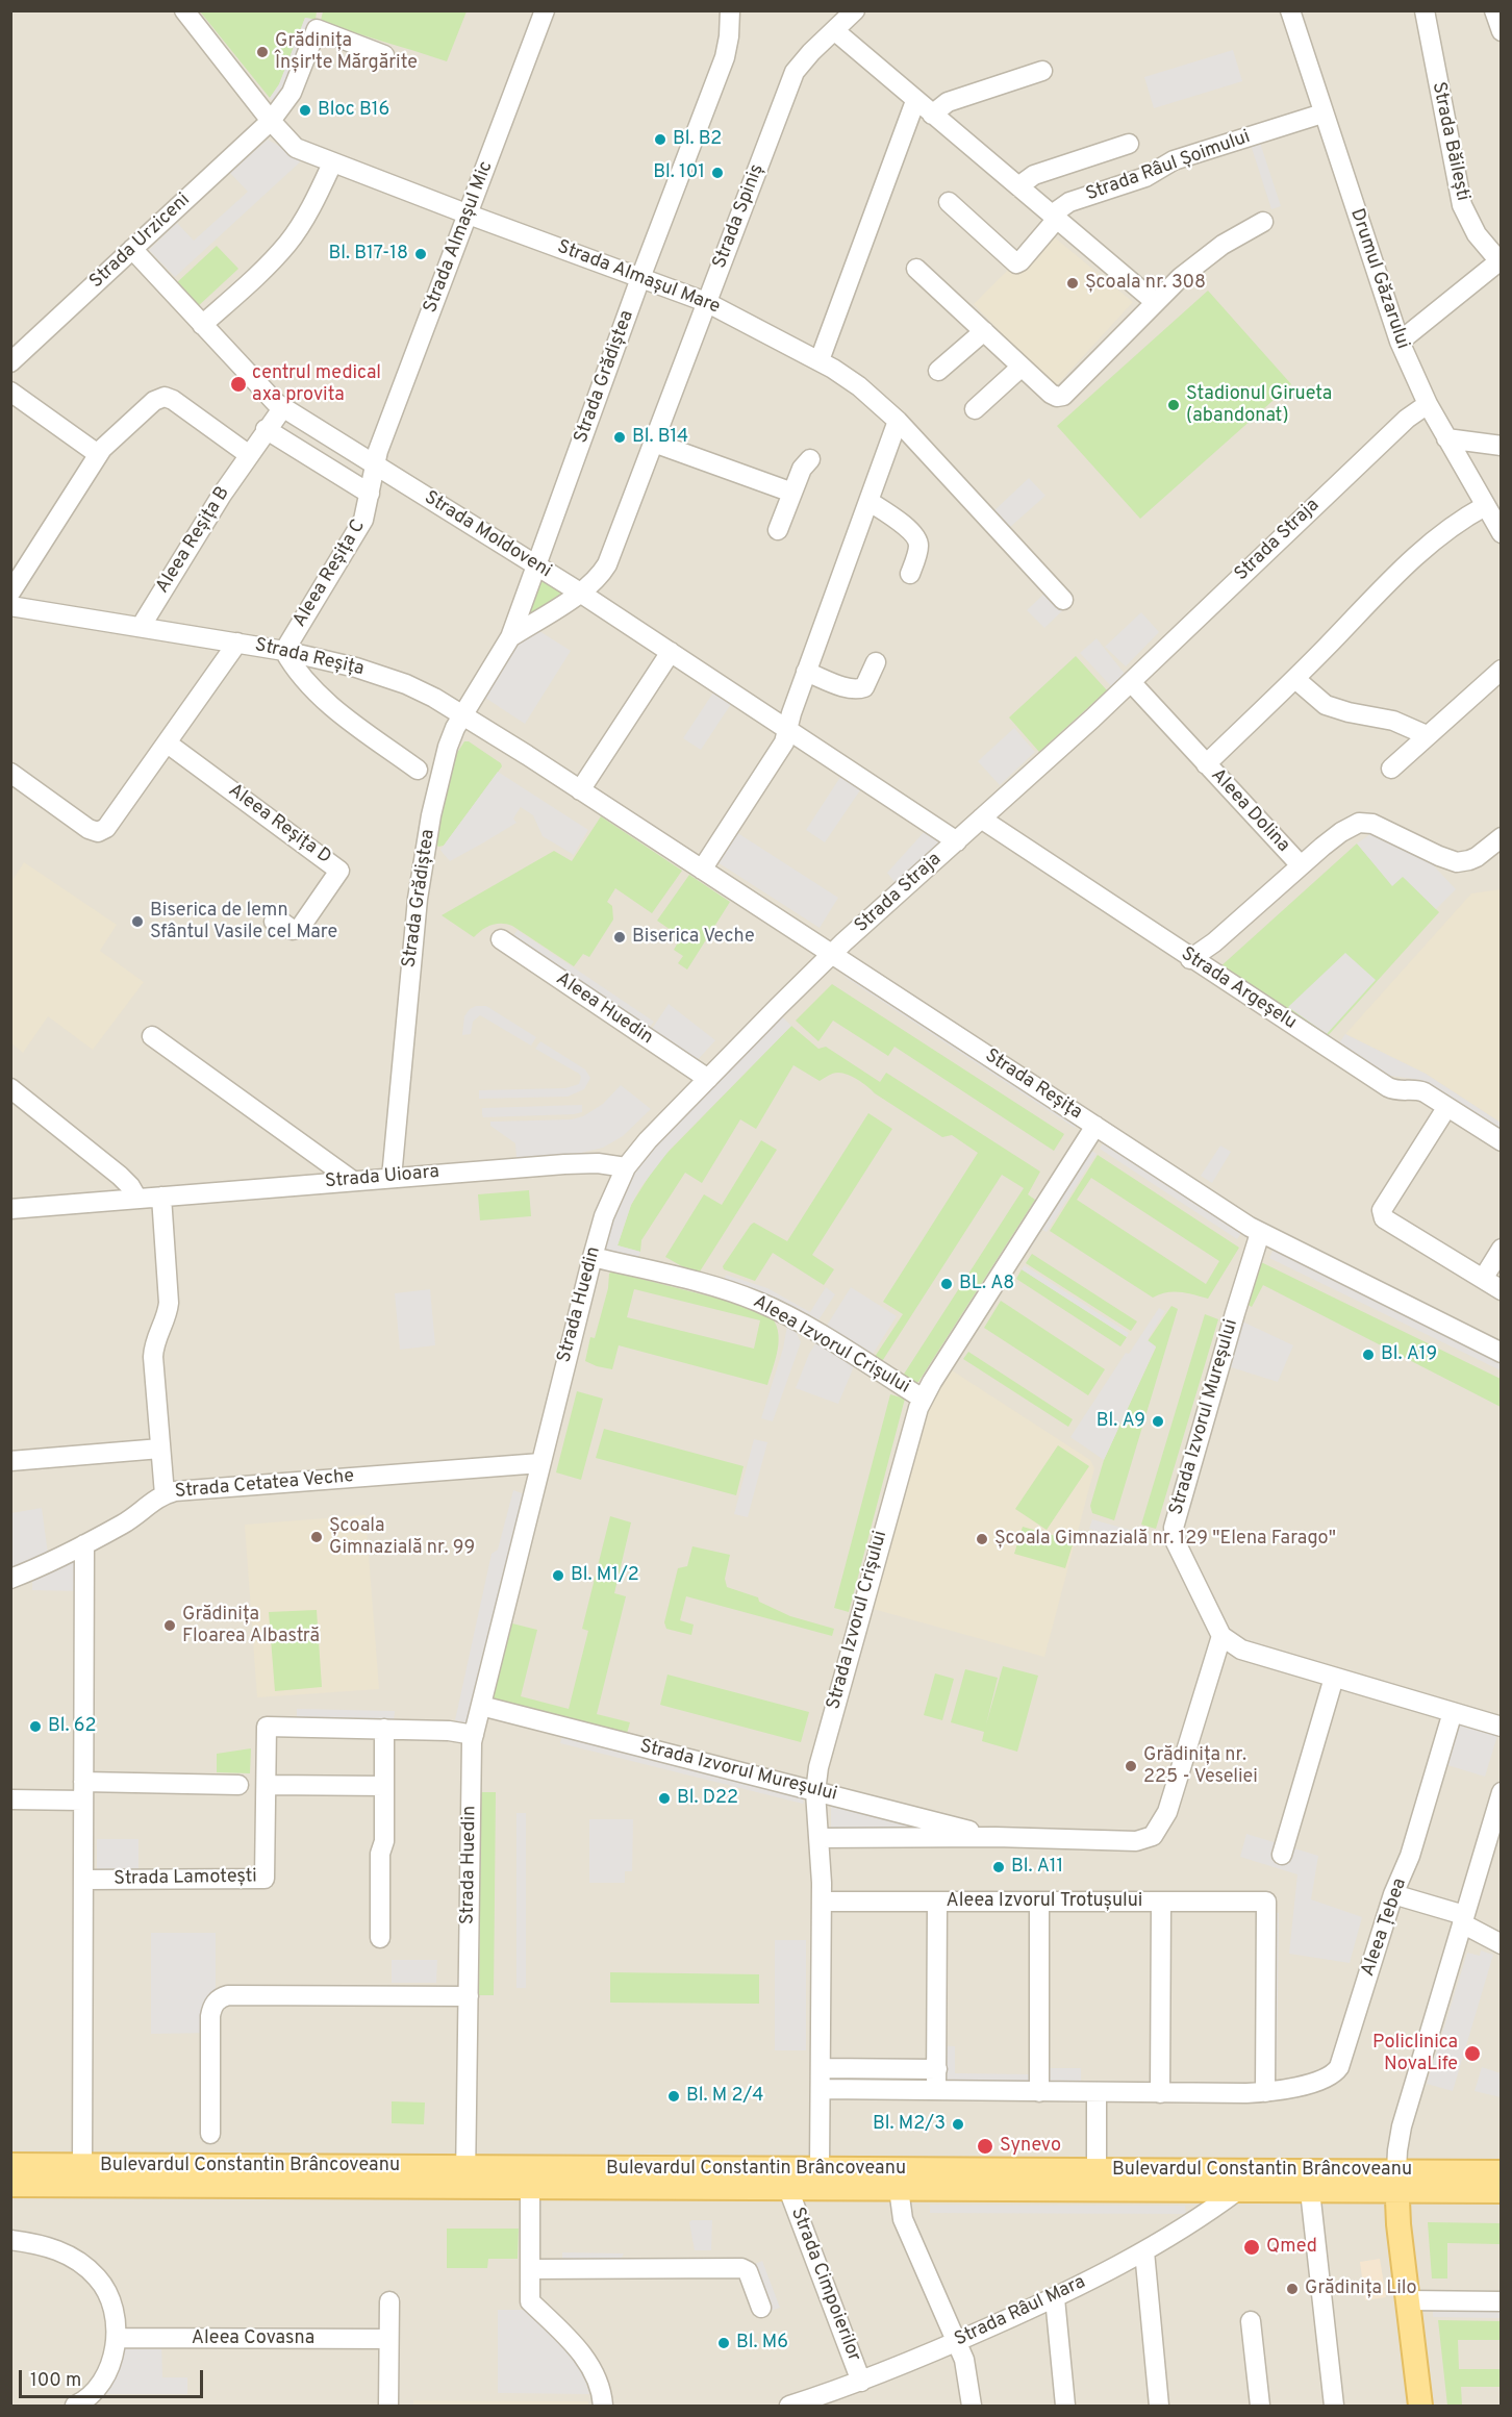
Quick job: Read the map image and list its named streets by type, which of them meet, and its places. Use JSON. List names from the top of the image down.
{
  "streets": {
    "main road": ["Bulevardul Constantin Brâncoveanu"],
    "street": [
      "Strada Băilești",
      "Strada Râul Șoimului",
      "Strada Spiniș",
      "Strada Almașul Mic",
      "Strada Urziceni",
      "Strada Almașul Mare",
      "Drumul Găzarului",
      "Strada Grădiștea",
      "Strada Moldoveni",
      "Aleea Reșița B",
      "Strada Straja",
      "Aleea Reșița C",
      "Strada Reșița",
      "Aleea Dolina",
      "Aleea Reșița D",
      "Strada Argeșelu",
      "Aleea Huedin",
      "Strada Uioara",
      "Strada Huedin",
      "Aleea Izvorul Crișului",
      "Strada Izvorul Mureșului",
      "Strada Cetatea Veche",
      "Strada Izvorul Crișului",
      "Strada Lamotești",
      "Aleea Izvorul Trotușului",
      "Aleea Țebea",
      "Strada Cimpoierilor",
      "Strada Râul Mara",
      "Aleea Covasna"
    ]
  },
  "crossings": [
    ["Strada Râul Șoimului", "Drumul Găzarului"],
    ["Strada Spiniș", "Strada Almașul Mare"],
    ["Strada Spiniș", "Strada Grădiștea"],
    ["Strada Spiniș", "Strada Moldoveni"],
    ["Strada Almașul Mic", "Strada Almașul Mare"],
    ["Strada Almașul Mic", "Strada Moldoveni"],
    ["Strada Almașul Mic", "Aleea Reșița C"],
    ["Strada Urziceni", "Strada Almașul Mare"],
    ["Strada Urziceni", "Strada Moldoveni"],
    ["Strada Almașul Mare", "Strada Grădiștea"],
    ["Drumul Găzarului", "Strada Straja"],
    ["Drumul Găzarului", "Aleea Dolina"],
    ["Strada Grădiștea", "Strada Moldoveni"],
    ["Strada Grădiștea", "Strada Reșița"],
    ["Strada Grădiștea", "Strada Uioara"],
    ["Strada Moldoveni", "Aleea Reșița B"],
    ["Strada Moldoveni", "Strada Straja"],
    ["Strada Moldoveni", "Aleea Reșița C"],
    ["Aleea Reșița B", "Aleea Reșița C"],
    ["Aleea Reșița B", "Strada Reșița"],
    ["Strada Straja", "Strada Reșița"],
    ["Strada Straja", "Strada Argeșelu"],
    ["Strada Straja", "Strada Huedin"],
    ["Aleea Reșița C", "Strada Reșița"],
    ["Strada Reșița", "Strada Huedin"],
    ["Strada Reșița", "Strada Izvorul Mureșului"],
    ["Strada Reșița", "Strada Izvorul Crișului"],
    ["Aleea Dolina", "Strada Argeșelu"],
    ["Aleea Huedin", "Strada Huedin"],
    ["Strada Uioara", "Strada Huedin"],
    ["Strada Huedin", "Aleea Izvorul Crișului"],
    ["Strada Huedin", "Strada Izvorul Mureșului"],
    ["Strada Huedin", "Strada Cetatea Veche"],
    ["Strada Huedin", "Bulevardul Constantin Brâncoveanu"],
    ["Aleea Izvorul Crișului", "Strada Izvorul Crișului"],
    ["Strada Izvorul Mureșului", "Strada Izvorul Crișului"],
    ["Strada Izvorul Crișului", "Aleea Izvorul Trotușului"],
    ["Strada Izvorul Crișului", "Aleea Țebea"],
    ["Strada Izvorul Crișului", "Bulevardul Constantin Brâncoveanu"],
    ["Aleea Izvorul Trotușului", "Aleea Țebea"],
    ["Bulevardul Constantin Brâncoveanu", "Strada Cimpoierilor"],
    ["Bulevardul Constantin Brâncoveanu", "Strada Râul Mara"],
    ["Strada Cimpoierilor", "Strada Râul Mara"]
  ],
  "places": [
    "Grădinița Înșir'te Mărgărite",
    "Bloc B16",
    "Bl. B2",
    "Bl. 101",
    "Bl. B17-18",
    "Școala nr. 308",
    "centrul medical axa provita",
    "Stadionul Girueta (abandonat)",
    "Bl. B14",
    "Biserica de lemn Sfântul Vasile cel Mare",
    "Biserica Veche",
    "BL. A8",
    "Bl. A19",
    "Bl. A9",
    "Școala Gimnazială nr. 99",
    "Școala Gimnazială nr. 129 \"Elena Farago\"",
    "Bl. M1/2",
    "Grădinița Floarea Albastră",
    "Bl. 62",
    "Grădinița nr. 225 - Veseliei",
    "Bl. D22",
    "Bl. A11",
    "Policlinica NovaLife",
    "Bl. M 2/4",
    "Bl. M2/3",
    "Synevo",
    "Qmed",
    "Grădinița Lilo",
    "Bl. M6"
  ],
  "scale_bar": "100 m"
}
